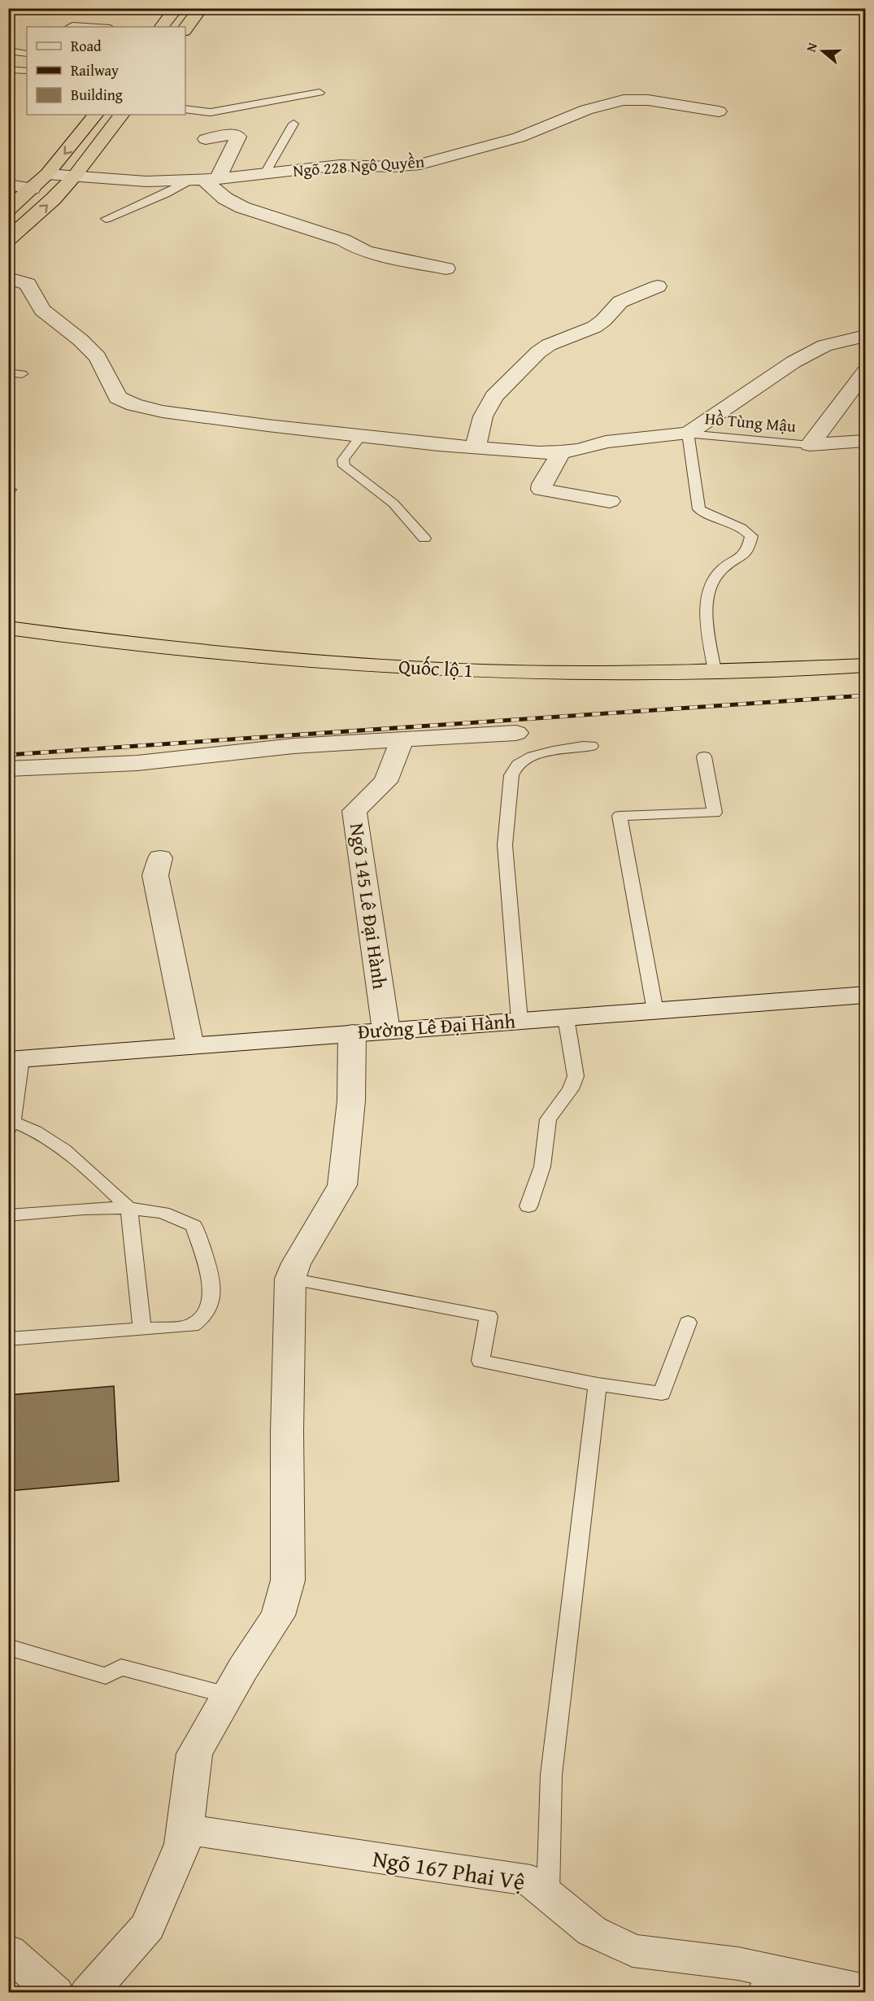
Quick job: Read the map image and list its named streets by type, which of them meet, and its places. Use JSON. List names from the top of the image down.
{
  "streets": {
    "highway": ["Quốc lộ 1"],
    "street": [
      "Ngõ 228 Ngô Quyền",
      "Ngõ 145 Lê Đại Hành",
      "Đường Lê Đại Hành",
      "Ngõ 167 Phai Vệ"
    ],
    "lane": ["Hồ Tùng Mậu"]
  },
  "crossings": [
    ["Ngõ 145 Lê Đại Hành", "Đường Lê Đại Hành"]
  ],
  "legend": ["Road", "Railway", "Building"],
  "north": "left"
}
